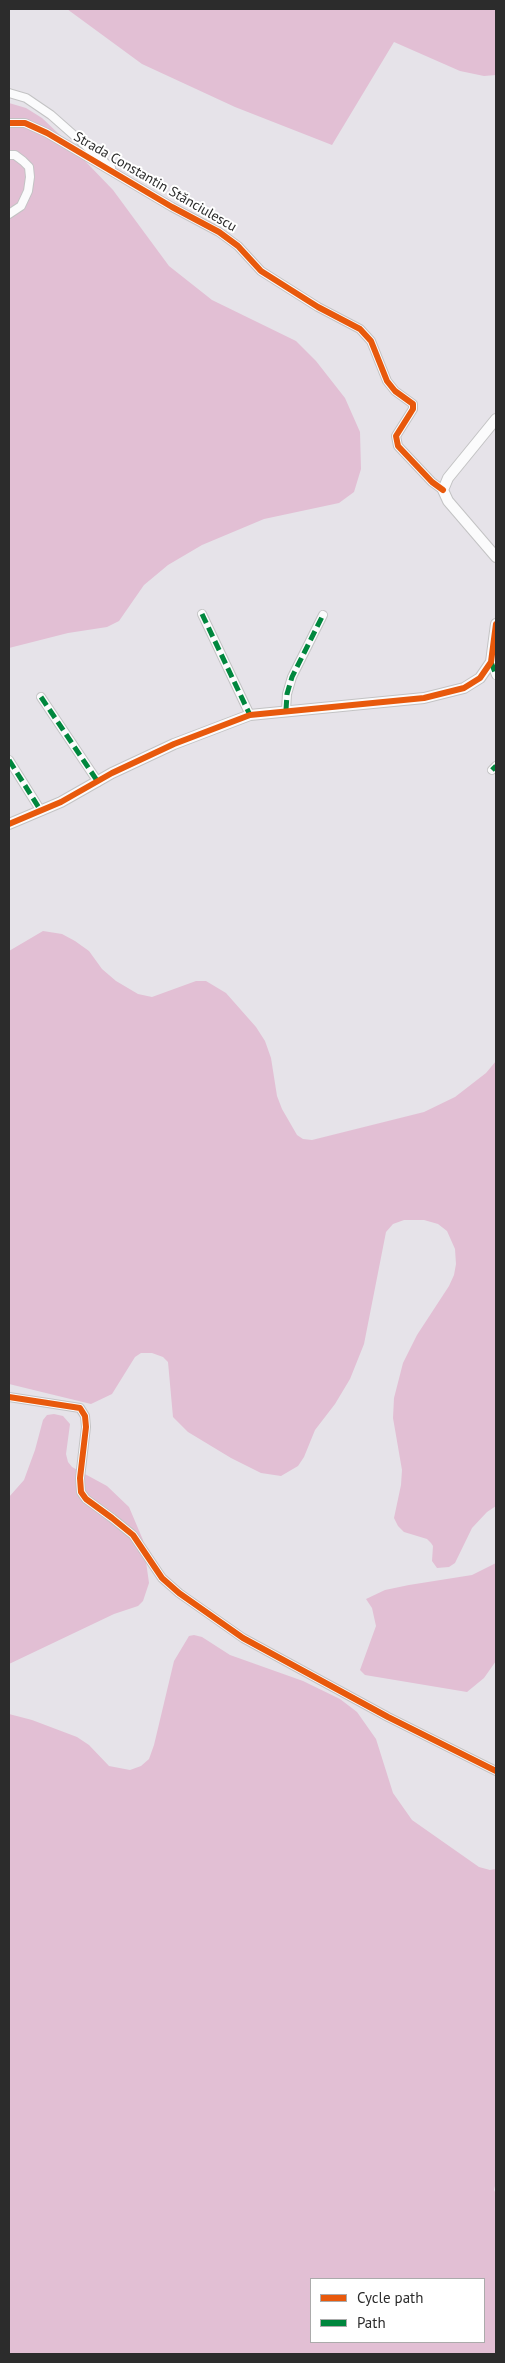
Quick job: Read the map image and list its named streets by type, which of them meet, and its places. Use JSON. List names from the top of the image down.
{
  "streets": {
    "street": ["Strada Constantin Stănciulescu"]
  },
  "legend": ["Cycle path", "Path"]
}
